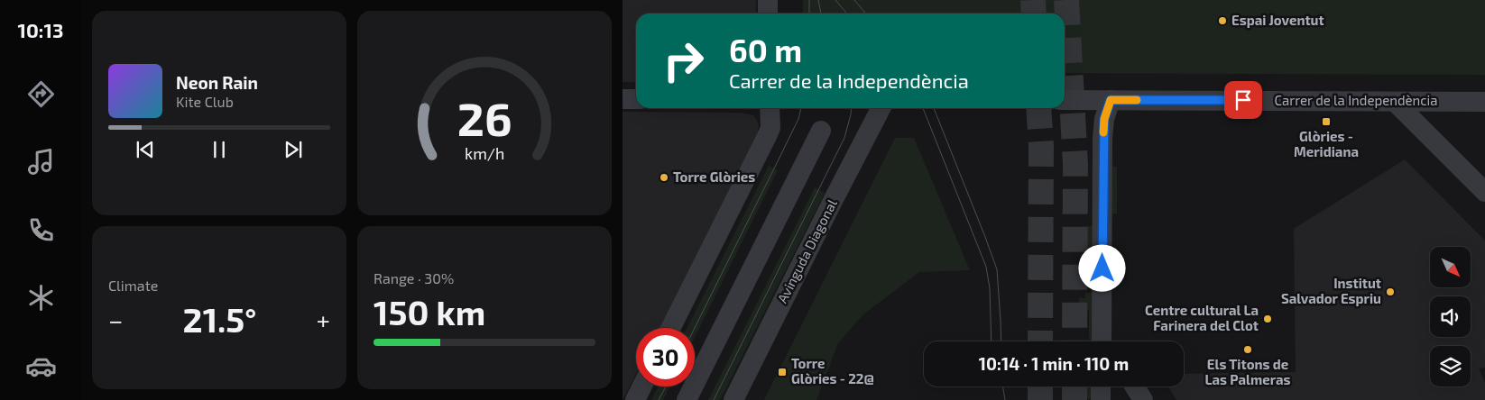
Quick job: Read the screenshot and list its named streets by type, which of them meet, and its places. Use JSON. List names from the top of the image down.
{
  "streets": {
    "street": ["Carrer de la Independència", "Avinguda Diagonal"]
  },
  "places": {
    "other": [
      "Espai Joventut",
      "Torre Glòries",
      "Institut Salvador Espriu",
      "Centre cultural La Farinera del Clot",
      "Els Titons de Las Palmeras"
    ],
    "transit": ["Glòries - Meridiana", "Torre Glòries - 22@"]
  },
  "north": "bottom right",
  "page": {
    "tabs": "10:13",
    "turn": ["60 m", "Carrer de la Independència"],
    "song": ["Neon Rain", "Kite Club"],
    "tile": [
      "Climate",
      ["Range · 30%", "150 km"]
    ],
    "heat": ["−", "21.5°", "+"],
    "limit": "30",
    "trip": "10:14 · 1 min · 110 m",
    "gauge": ["26", "km/h"]
  }
}
